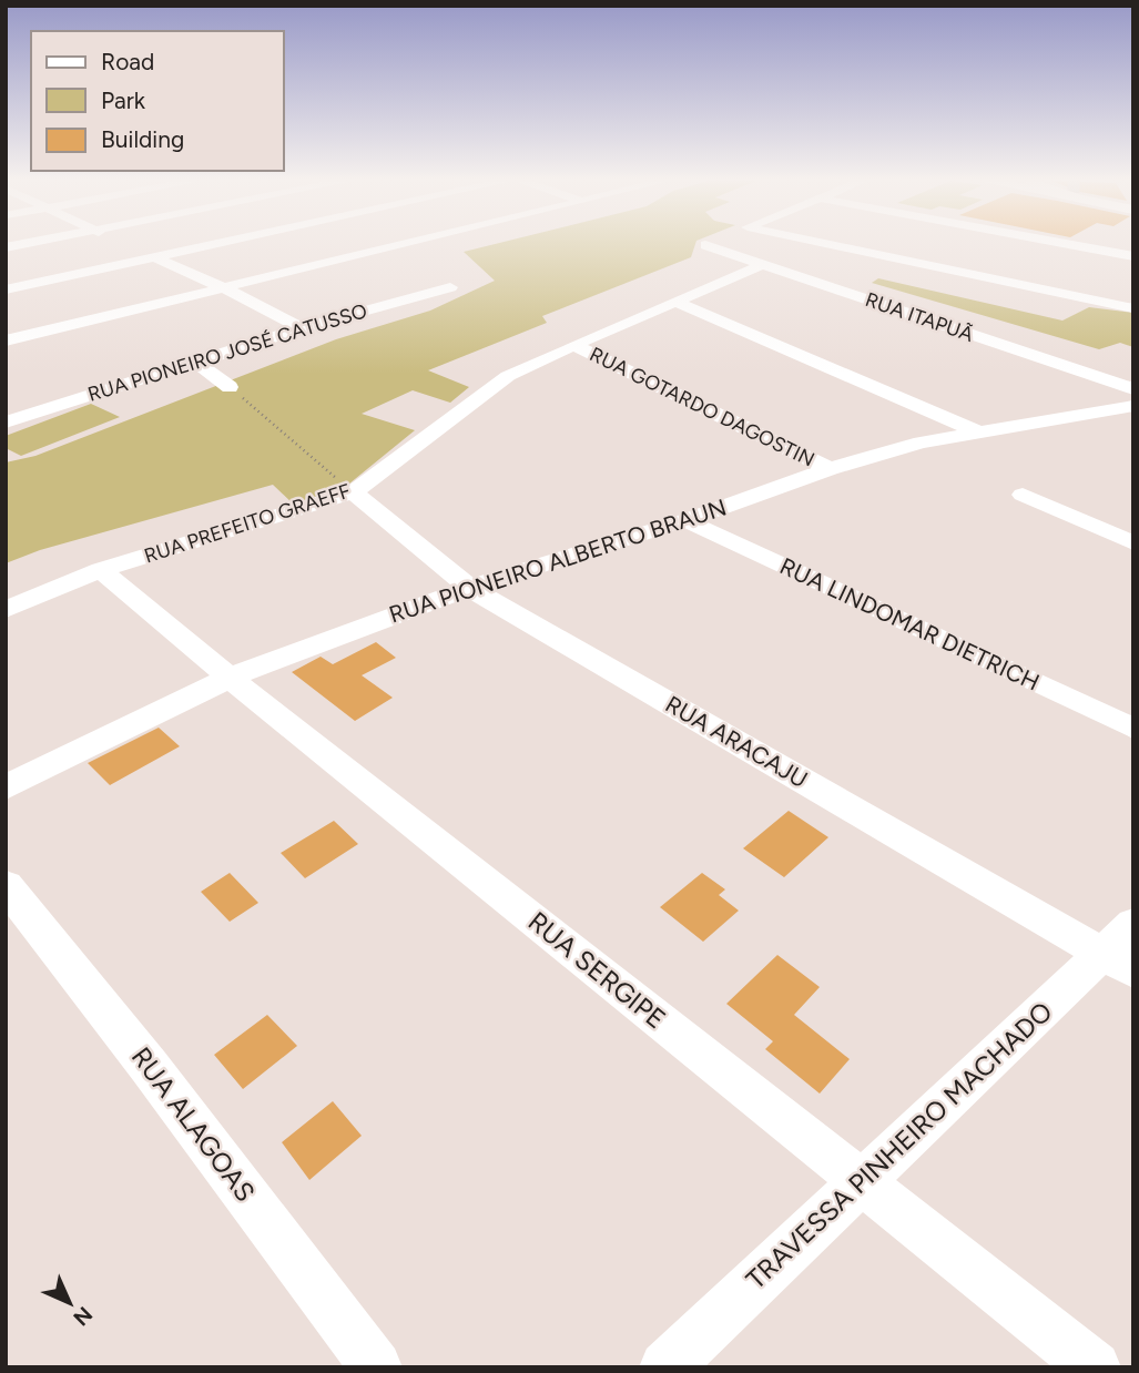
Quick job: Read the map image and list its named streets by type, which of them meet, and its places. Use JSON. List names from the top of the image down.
{
  "streets": {
    "street": [
      "RUA ITAPUÃ",
      "RUA PIONEIRO JOSÉ CATUSSO",
      "RUA GOTARDO DAGOSTIN",
      "RUA PREFEITO GRAEFF",
      "RUA PIONEIRO ALBERTO BRAUN",
      "RUA LINDOMAR DIETRICH",
      "RUA ARACAJU",
      "RUA SERGIPE",
      "RUA ALAGOAS",
      "TRAVESSA PINHEIRO MACHADO"
    ]
  },
  "crossings": [
    ["RUA ITAPUÃ", "RUA PREFEITO GRAEFF"],
    ["RUA GOTARDO DAGOSTIN", "RUA PREFEITO GRAEFF"],
    ["RUA GOTARDO DAGOSTIN", "RUA PIONEIRO ALBERTO BRAUN"],
    ["RUA PREFEITO GRAEFF", "RUA ARACAJU"],
    ["RUA PREFEITO GRAEFF", "RUA SERGIPE"],
    ["RUA PIONEIRO ALBERTO BRAUN", "RUA LINDOMAR DIETRICH"],
    ["RUA PIONEIRO ALBERTO BRAUN", "RUA ARACAJU"],
    ["RUA PIONEIRO ALBERTO BRAUN", "RUA SERGIPE"],
    ["RUA ARACAJU", "TRAVESSA PINHEIRO MACHADO"],
    ["RUA SERGIPE", "TRAVESSA PINHEIRO MACHADO"]
  ],
  "legend": ["Road", "Park", "Building"],
  "north": "bottom right"
}
